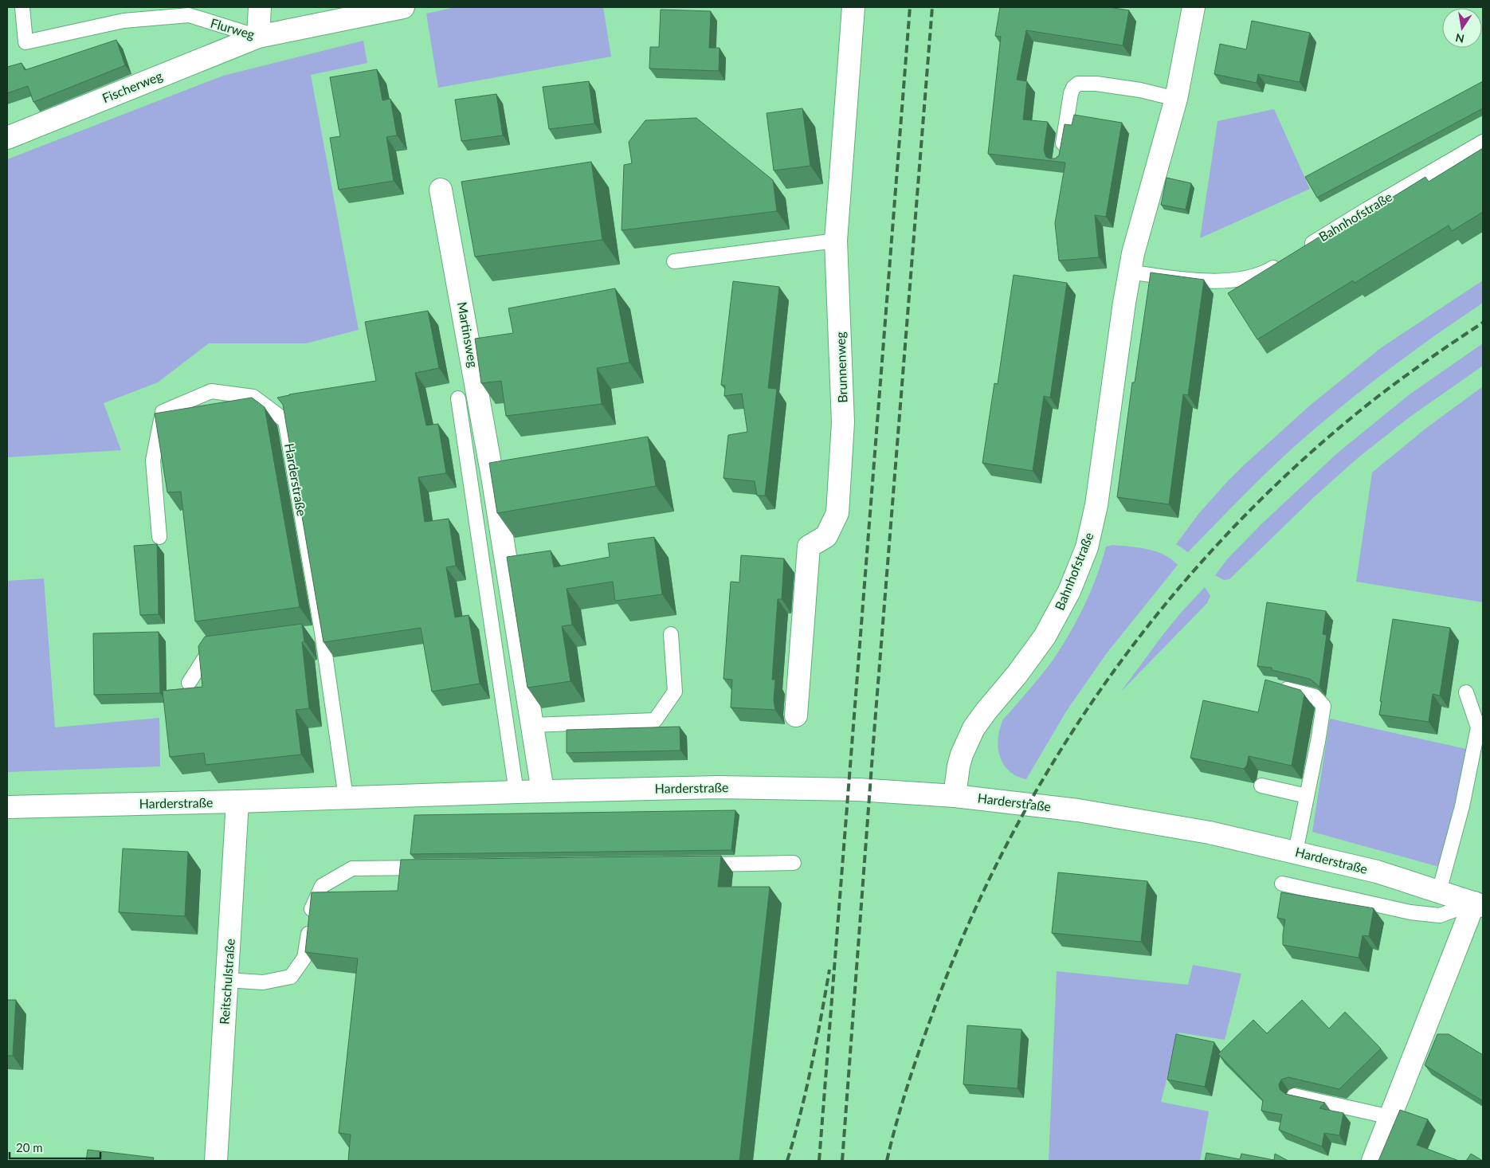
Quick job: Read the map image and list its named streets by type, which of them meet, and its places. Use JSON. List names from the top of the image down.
{
  "streets": {
    "street": [
      "Flurweg",
      "Fischerweg",
      "Bahnhofstraße",
      "Martinsweg",
      "Brunnenweg",
      "Harderstraße",
      "Reitschulstraße"
    ]
  },
  "crossings": [
    ["Flurweg", "Fischerweg"],
    ["Bahnhofstraße", "Harderstraße"],
    ["Harderstraße", "Reitschulstraße"]
  ],
  "scale_bar": "20 m",
  "north": "bottom"
}
